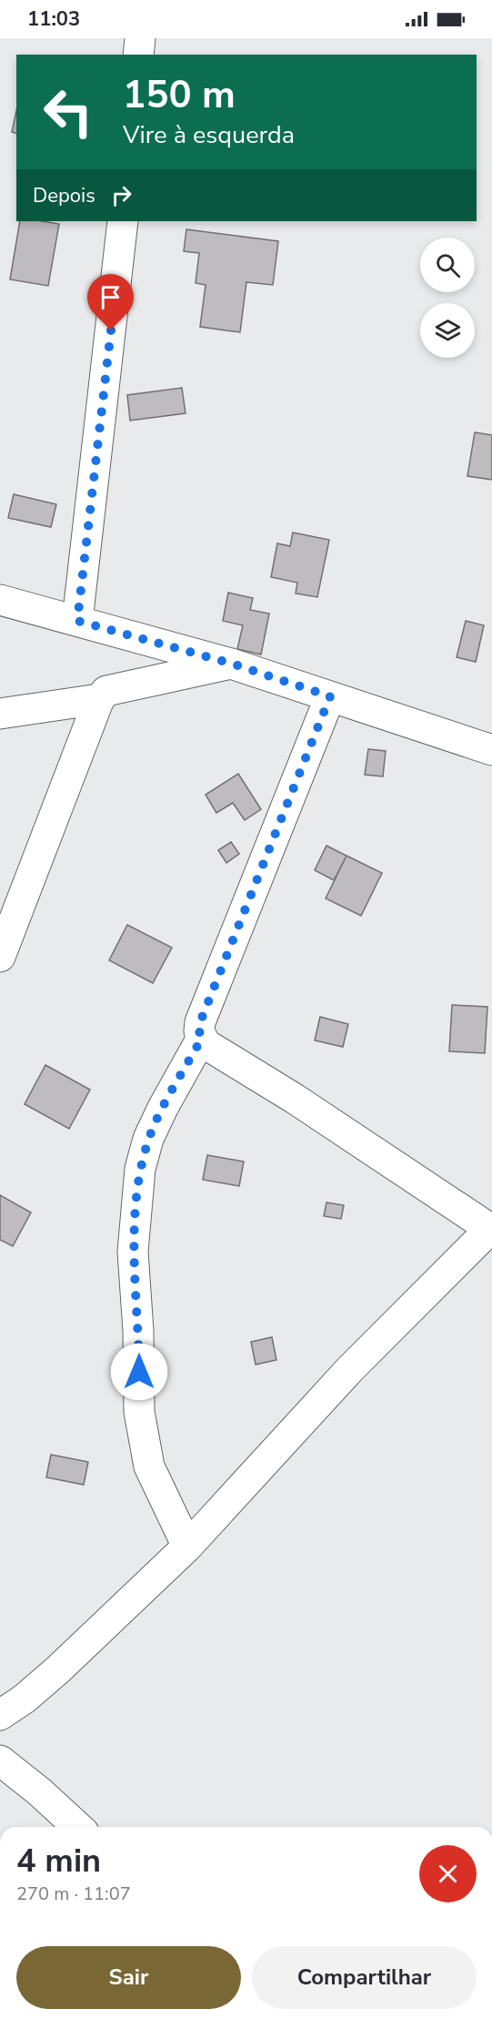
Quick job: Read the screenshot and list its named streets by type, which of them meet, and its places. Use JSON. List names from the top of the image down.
{
  "page": {
    "status": "11:03",
    "turn": ["150 m", "Vire à esquerda"],
    "then": "Depois",
    "heading": ["4 min", "270 m · 11:07"],
    "buttons": ["Sair", "Compartilhar"]
  }
}
